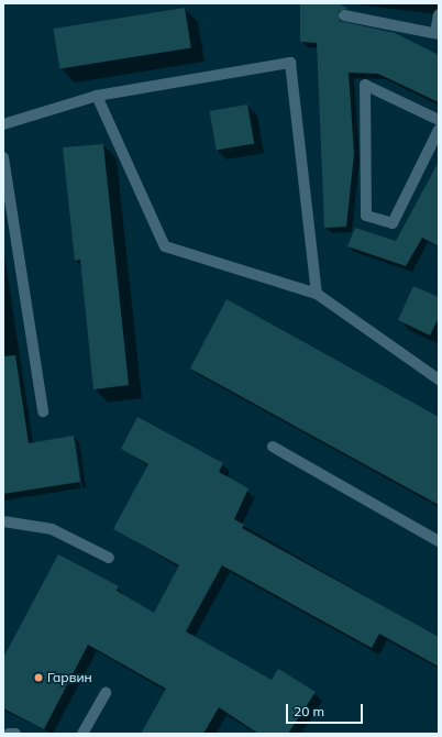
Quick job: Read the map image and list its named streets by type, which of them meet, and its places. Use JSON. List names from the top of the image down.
{
  "places": ["Гарвин"],
  "scale_bar": "20 m"
}
